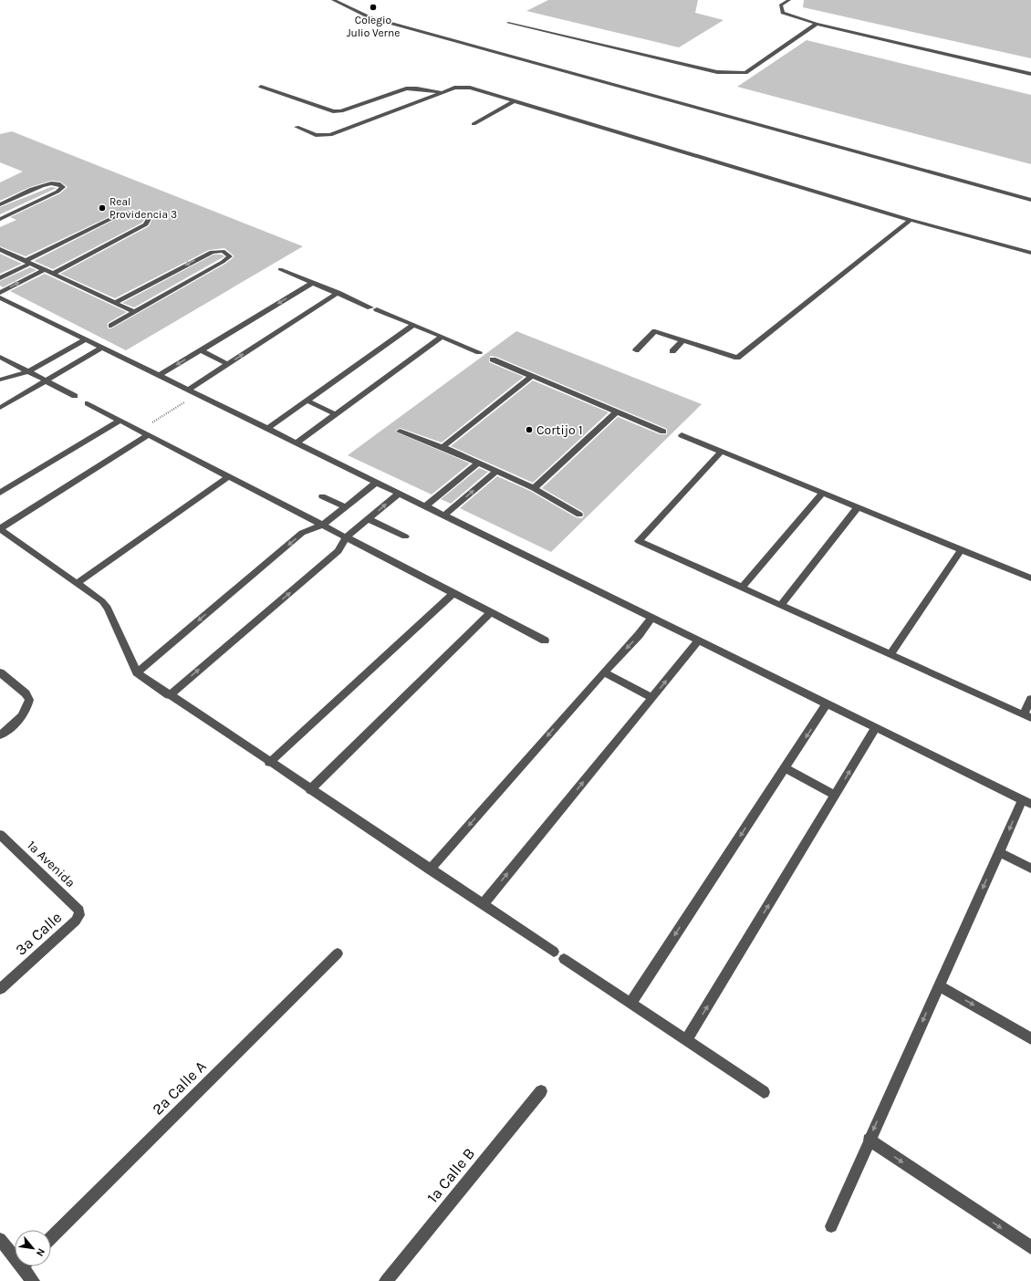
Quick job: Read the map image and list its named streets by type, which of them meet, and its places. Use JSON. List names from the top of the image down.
{
  "streets": {
    "street": [
      "1a Avenida",
      "3a Calle",
      "2a Calle A",
      "1a Calle B"
    ]
  },
  "crossings": [
    ["1a Avenida", "3a Calle"]
  ],
  "places": ["Colegio Julio Verne", "Real Providencia 3", "Cortijo 1"],
  "north": "bottom right"
}
